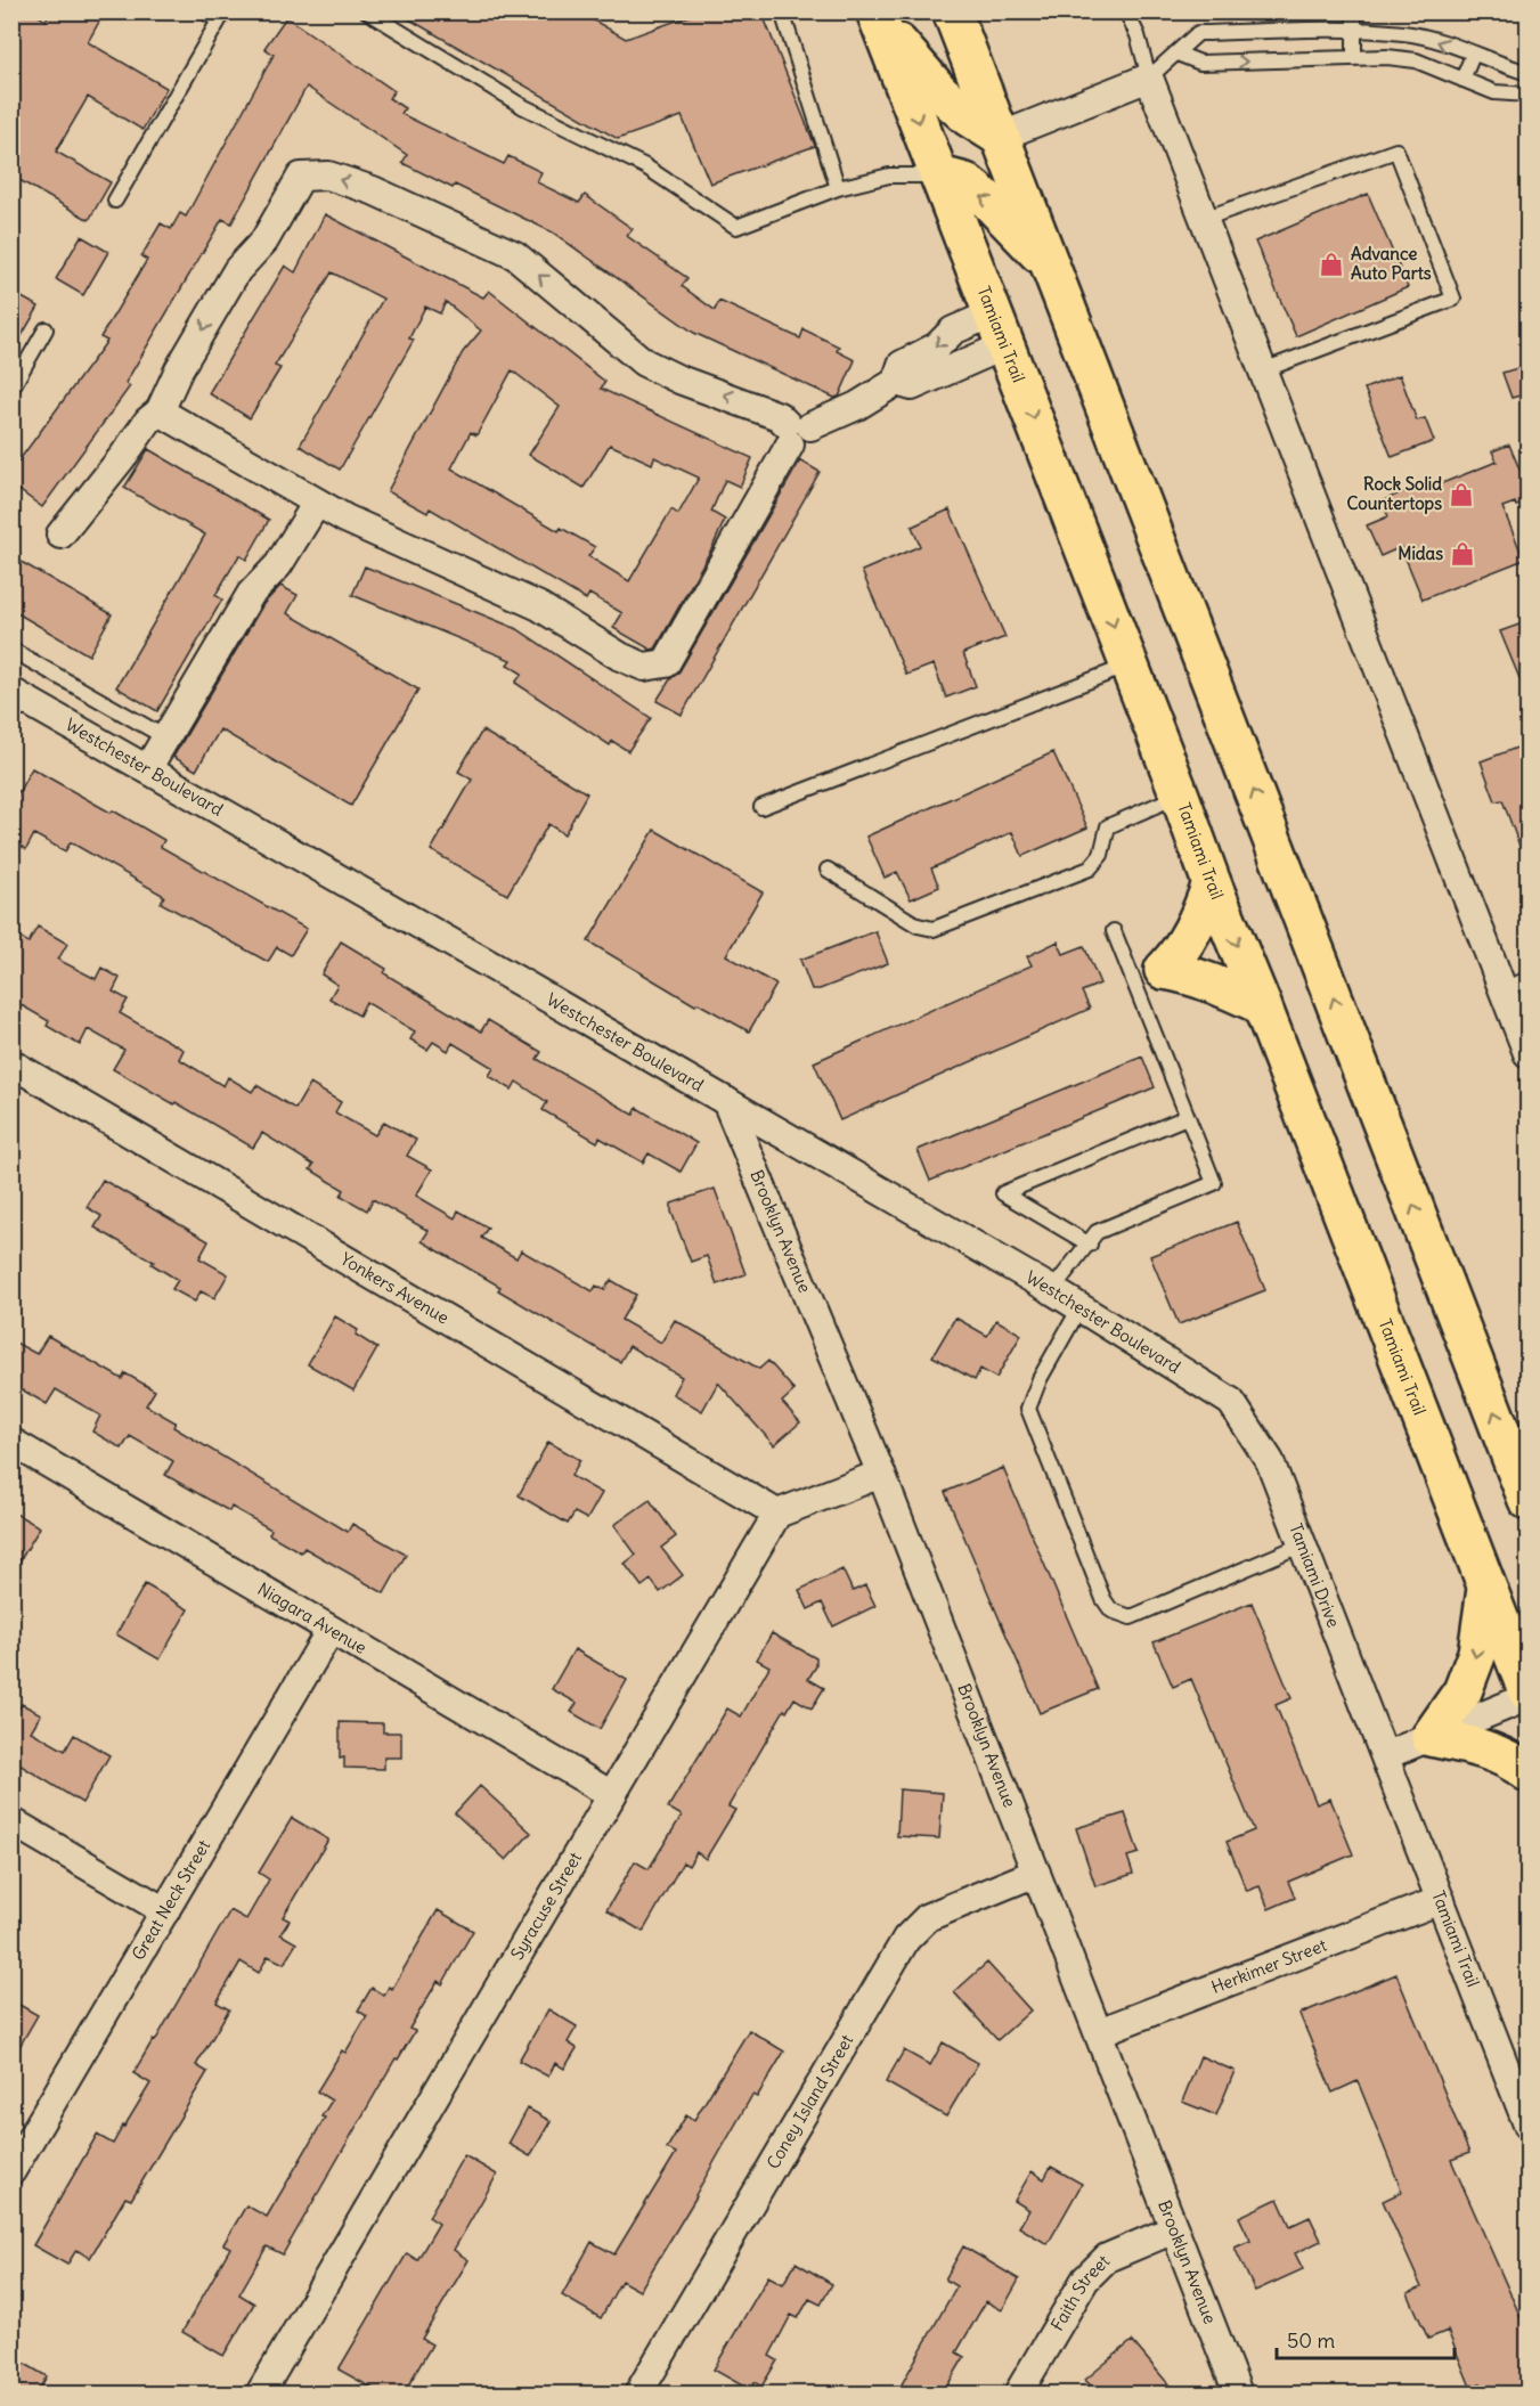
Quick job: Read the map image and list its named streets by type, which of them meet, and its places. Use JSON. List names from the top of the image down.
{
  "streets": {
    "main road": ["Tamiami Trail"],
    "street": [
      "Westchester Boulevard",
      "Brooklyn Avenue",
      "Yonkers Avenue",
      "Tamiami Drive",
      "Niagara Avenue",
      "Great Neck Street",
      "Syracuse Street",
      "Herkimer Street",
      "Coney Island Street",
      "Faith Street"
    ]
  },
  "crossings": [
    ["Tamiami Trail", "Tamiami Drive"],
    ["Tamiami Trail", "Herkimer Street"],
    ["Westchester Boulevard", "Brooklyn Avenue"],
    ["Westchester Boulevard", "Tamiami Drive"],
    ["Brooklyn Avenue", "Herkimer Street"],
    ["Brooklyn Avenue", "Coney Island Street"],
    ["Brooklyn Avenue", "Faith Street"],
    ["Yonkers Avenue", "Syracuse Street"],
    ["Niagara Avenue", "Great Neck Street"],
    ["Niagara Avenue", "Syracuse Street"]
  ],
  "places": {
    "shop": ["Advance Auto Parts", "Rock Solid Countertops", "Midas"]
  },
  "scale_bar": "50 m"
}
